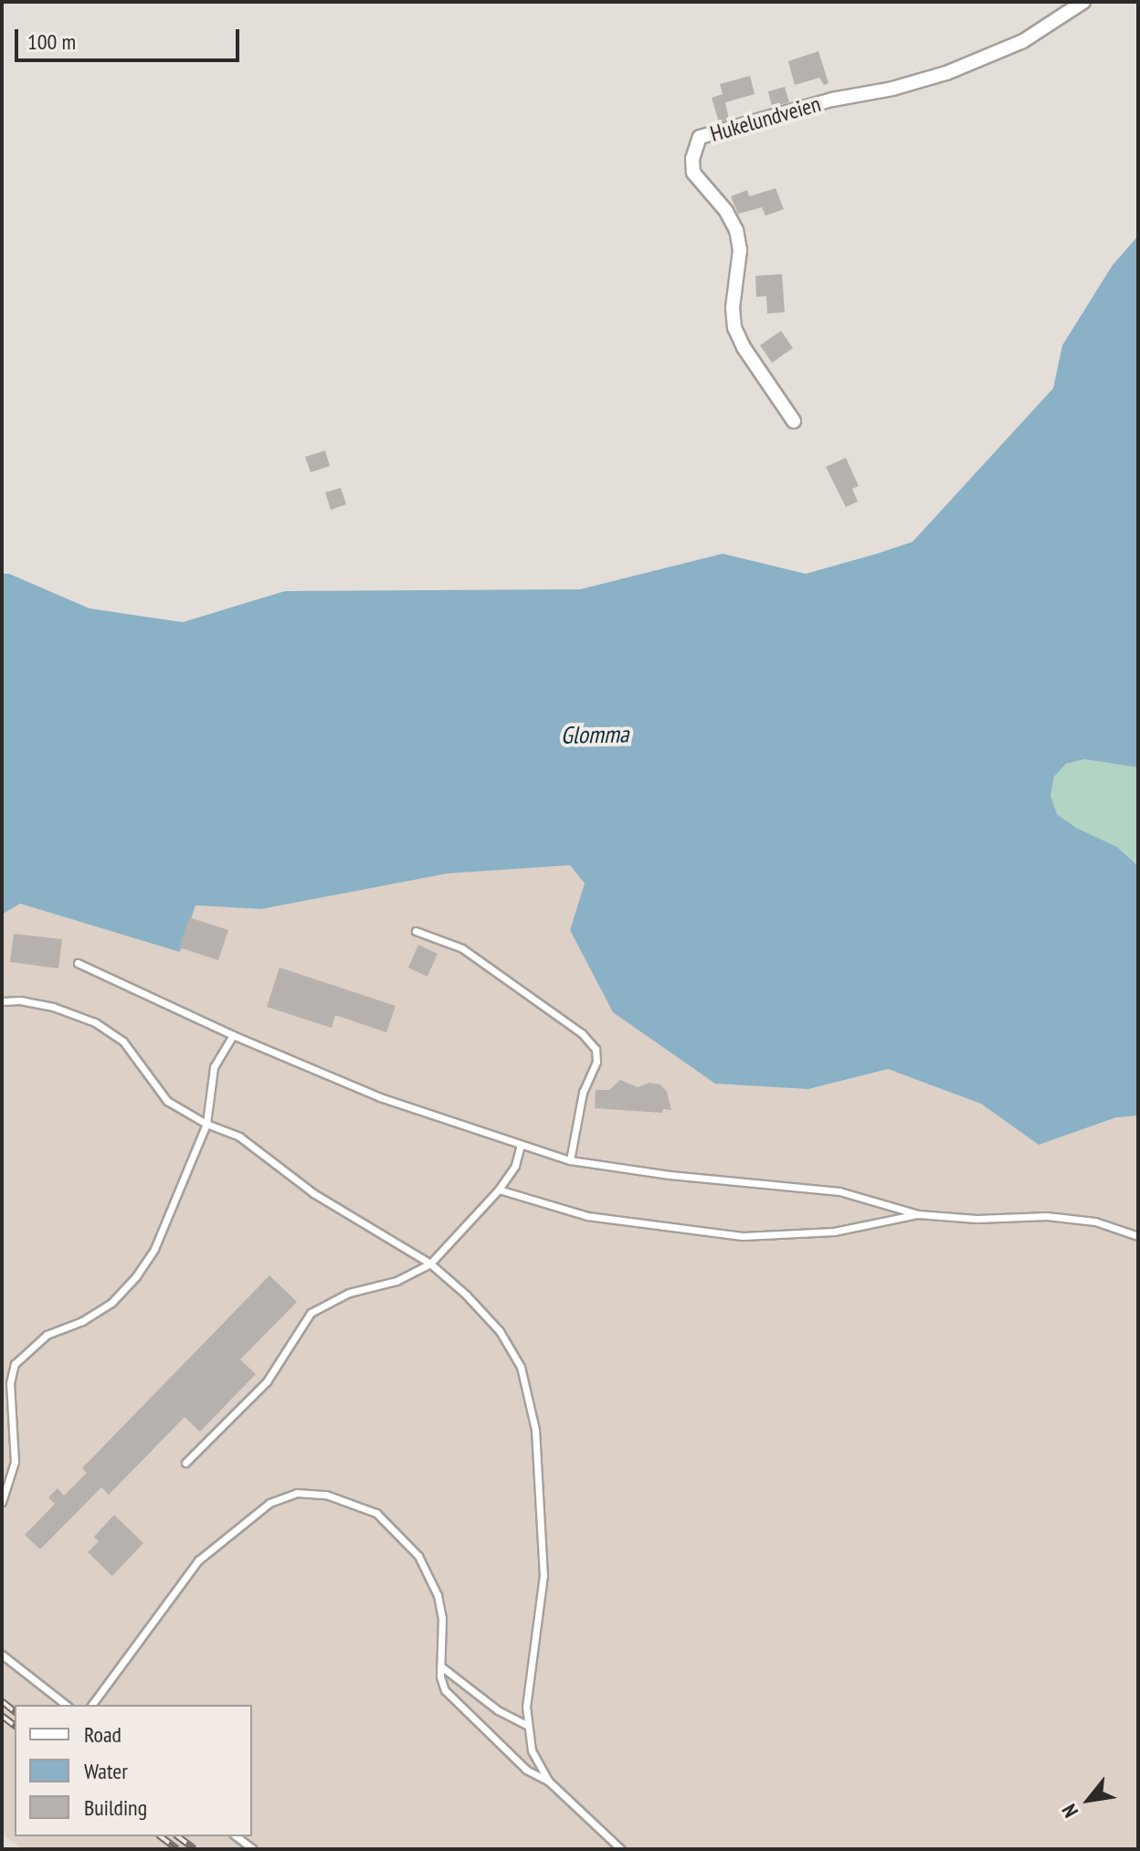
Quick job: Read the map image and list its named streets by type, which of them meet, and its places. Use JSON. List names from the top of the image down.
{
  "streets": {
    "street": ["Hukelundveien"]
  },
  "water": ["Glomma"],
  "legend": ["Road", "Water", "Building"],
  "scale_bar": "100 m",
  "north": "bottom left"
}
